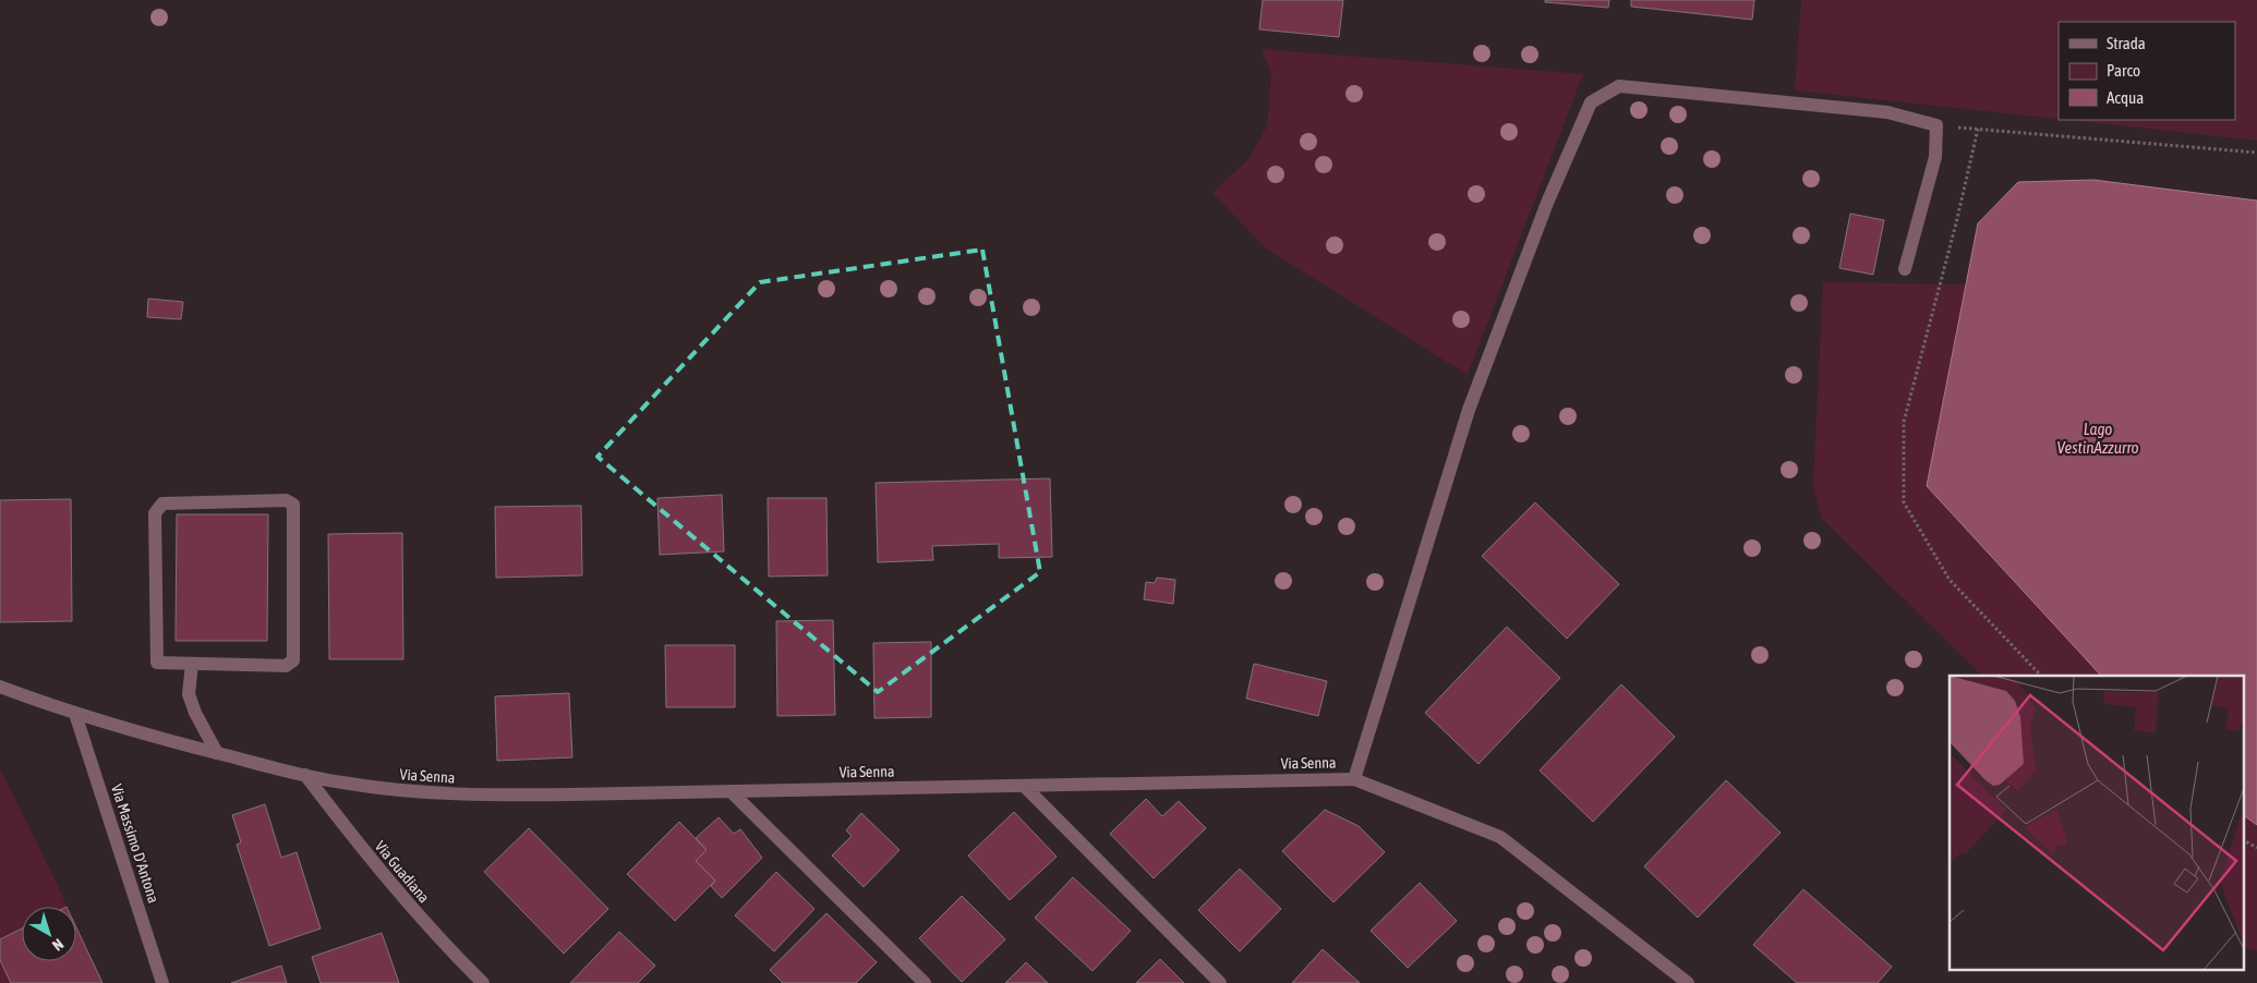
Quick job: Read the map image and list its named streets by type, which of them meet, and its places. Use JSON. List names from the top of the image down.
{
  "streets": {
    "street": ["Via Senna", "Via Massimo D'Antona", "Via Guadiana"]
  },
  "crossings": [
    ["Via Senna", "Via Massimo D'Antona"],
    ["Via Senna", "Via Guadiana"]
  ],
  "water": ["Lago VestinAzzurro"],
  "legend": ["Strada", "Parco", "Acqua"],
  "north": "bottom right"
}
